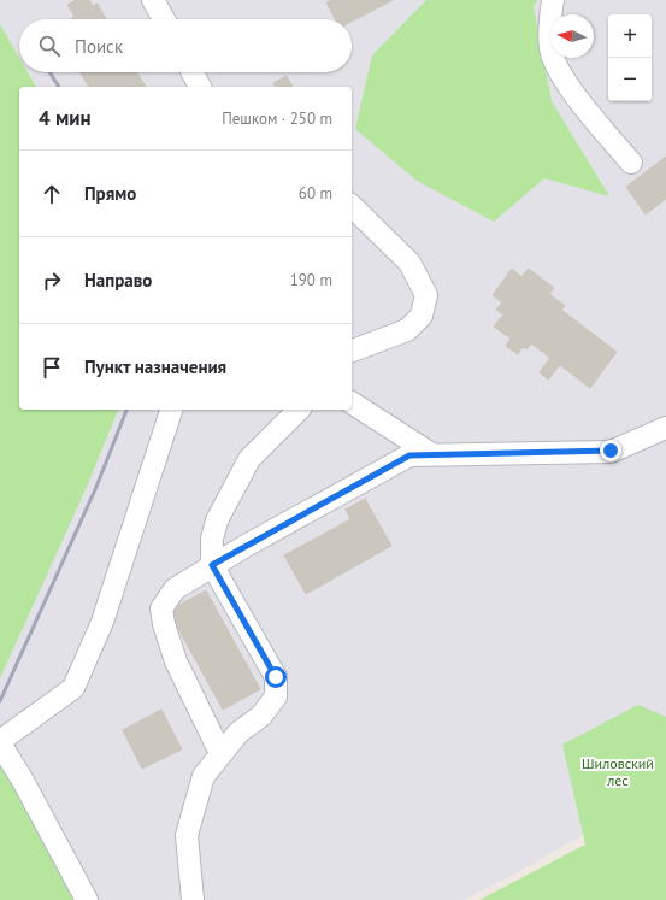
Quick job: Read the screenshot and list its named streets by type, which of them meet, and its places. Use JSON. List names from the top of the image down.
{
  "parks": ["Шиловский лес"],
  "north": "left",
  "page": {
    "map_buttons": ["+", "−"],
    "search": "Поиск",
    "heading": ["4 мин", "Пешком · 250 m"],
    "list": [
      ["Прямо", "60 m"],
      ["Направо", "190 m"],
      "Пункт назначения"
    ]
  }
}
